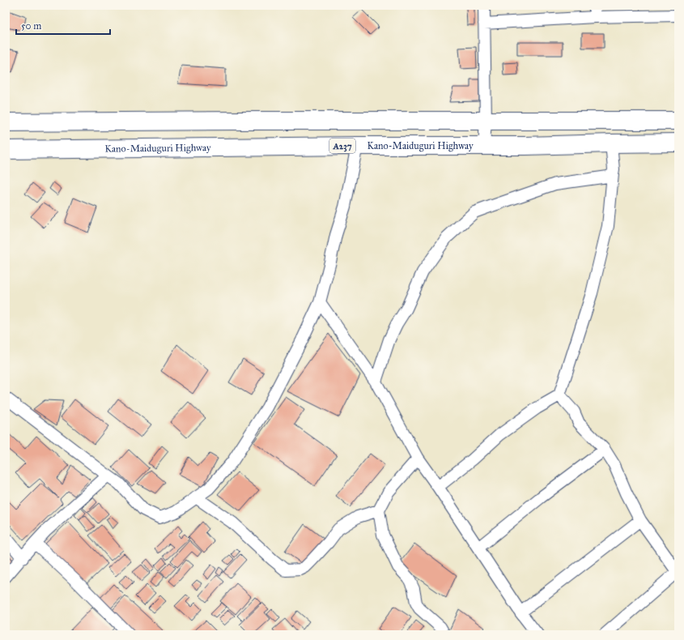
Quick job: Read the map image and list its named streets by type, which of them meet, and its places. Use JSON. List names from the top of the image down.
{
  "streets": {
    "highway": ["A237", "Kano-Maiduguri Highway"]
  },
  "scale_bar": "50 m"
}
